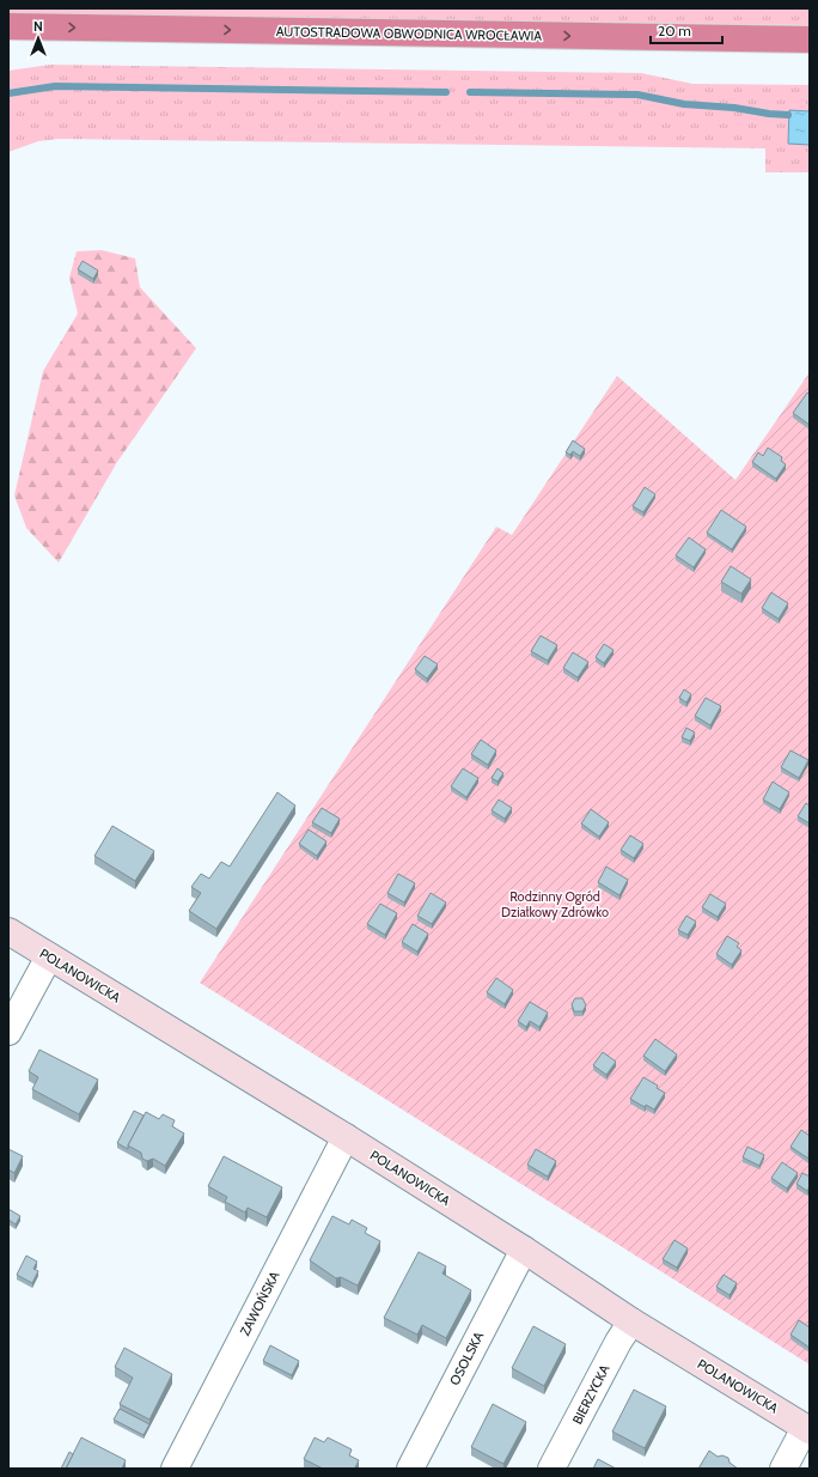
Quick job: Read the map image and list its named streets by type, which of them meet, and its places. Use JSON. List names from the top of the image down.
{
  "streets": {
    "highway": ["AUTOSTRADOWA OBWODNICA WROCŁAWIA"],
    "street": [
      "POLANOWICKA",
      "ZAWOŃSKA",
      "OSOLSKA",
      "BIERZYCKA"
    ]
  },
  "crossings": [
    ["POLANOWICKA", "ZAWOŃSKA"],
    ["POLANOWICKA", "OSOLSKA"],
    ["POLANOWICKA", "BIERZYCKA"]
  ],
  "one_way": ["AUTOSTRADOWA OBWODNICA WROCŁAWIA"],
  "parks": ["Rodzinny Ogród Działkowy Zdrówko"],
  "scale_bar": "20 m",
  "north": "top"
}
